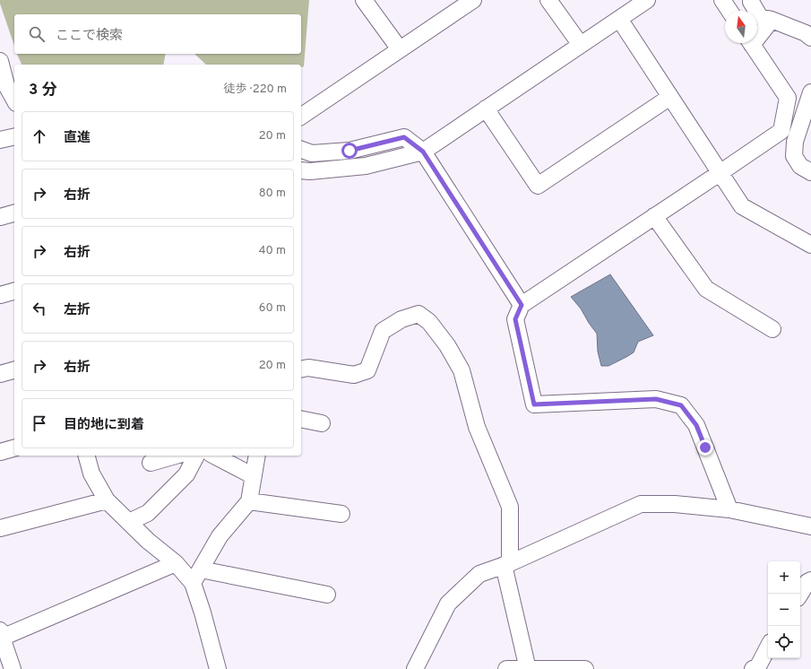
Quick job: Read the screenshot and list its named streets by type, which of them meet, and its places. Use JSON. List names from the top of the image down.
{
  "north": "top",
  "page": {
    "search": "ここで検索",
    "heading": ["3 分", "徒歩 · 220 m"],
    "list": [
      ["直進", "20 m"],
      ["右折", "80 m"],
      ["右折", "40 m"],
      ["左折", "60 m"],
      ["右折", "20 m"],
      "目的地に到着"
    ],
    "map_buttons": ["+", "−"]
  }
}
